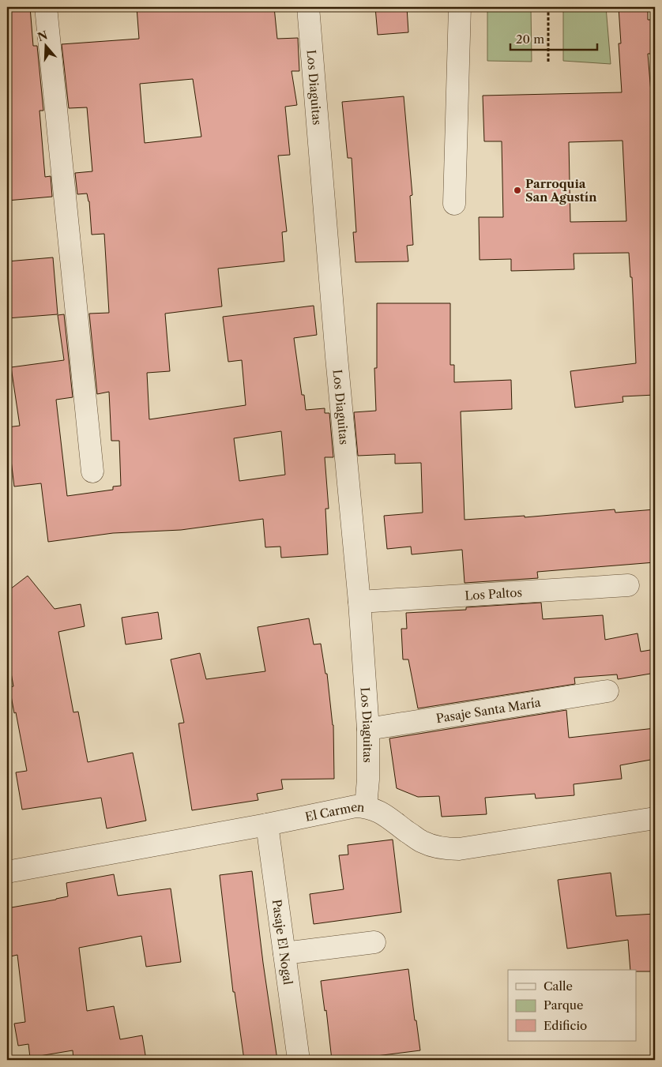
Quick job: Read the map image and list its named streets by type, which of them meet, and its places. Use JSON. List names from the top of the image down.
{
  "streets": {
    "street": [
      "Los Diaguitas",
      "Los Paltos",
      "Pasaje Santa María",
      "El Carmen",
      "Pasaje El Nogal"
    ]
  },
  "crossings": [
    ["Los Diaguitas", "Los Paltos"],
    ["Los Diaguitas", "Pasaje Santa María"],
    ["Los Diaguitas", "El Carmen"],
    ["El Carmen", "Pasaje El Nogal"]
  ],
  "places": ["Parroquia San Agustín"],
  "legend": ["Calle", "Parque", "Edificio"],
  "scale_bar": "20 m",
  "north": "top"
}
